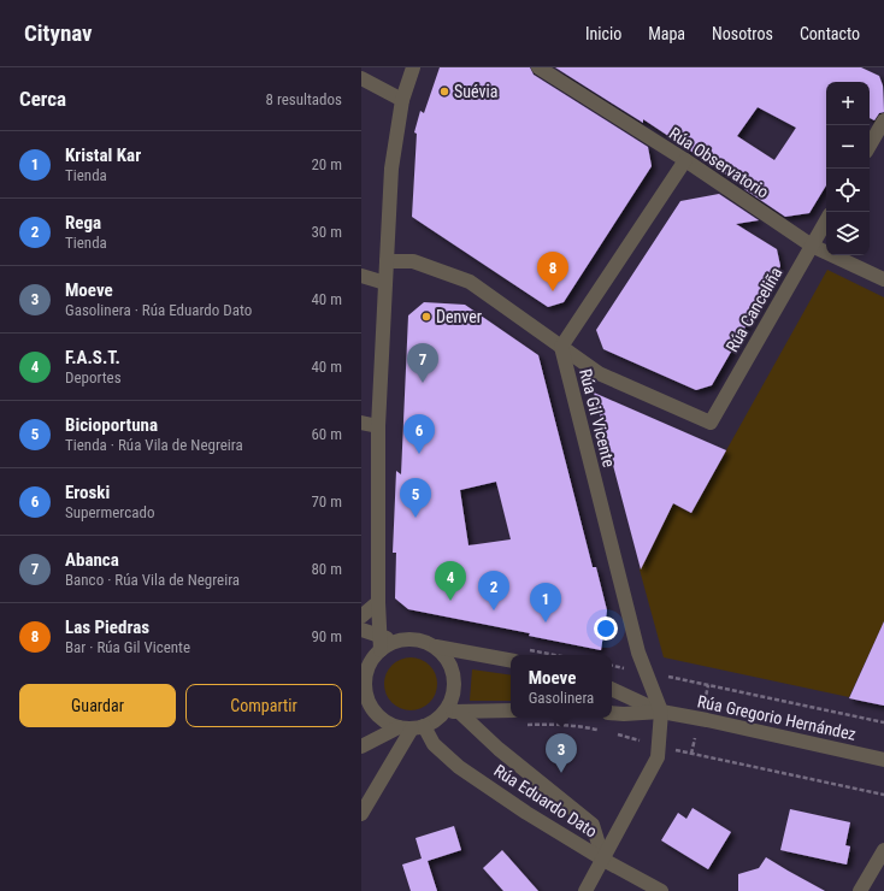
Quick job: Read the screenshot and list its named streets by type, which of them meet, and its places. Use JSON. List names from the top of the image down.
{
  "streets": {
    "street": [
      "Rúa Observatorio",
      "Rúa Canceliña",
      "Rúa Gil Vicente",
      "Rúa Gregorio Hernández",
      "Rúa Eduardo Dato"
    ]
  },
  "crossings": [
    ["Rúa Observatorio", "Rúa Canceliña"],
    ["Rúa Canceliña", "Rúa Gil Vicente"],
    ["Rúa Gil Vicente", "Rúa Gregorio Hernández"]
  ],
  "places": ["Suévia", "Denver"],
  "page": {
    "header": "Citynav",
    "nav": [
      "Inicio",
      "Mapa",
      "Nosotros",
      "Contacto"
    ],
    "heading": ["Cerca", "8 resultados"],
    "map_buttons": ["+", "−"],
    "list": [
      {
        "mark": "1",
        "name": "Kristal Kar",
        "note": "Tienda",
        "value": "20 m"
      },
      {
        "mark": "2",
        "name": "Rega",
        "note": "Tienda",
        "value": "30 m"
      },
      {
        "mark": "3",
        "name": "Moeve",
        "note": "Gasolinera · Rúa Eduardo Dato",
        "value": "40 m"
      },
      {
        "mark": "4",
        "name": "F.A.S.T.",
        "note": "Deportes",
        "value": "40 m"
      },
      {
        "mark": "5",
        "name": "Bicioportuna",
        "note": "Tienda · Rúa Vila de Negreira",
        "value": "60 m"
      },
      {
        "mark": "6",
        "name": "Eroski",
        "note": "Supermercado",
        "value": "70 m"
      },
      {
        "mark": "7",
        "name": "Abanca",
        "note": "Banco · Rúa Vila de Negreira",
        "value": "80 m"
      },
      {
        "mark": "8",
        "name": "Las Piedras",
        "note": "Bar · Rúa Gil Vicente",
        "value": "90 m"
      }
    ],
    "pins": [
      "8",
      "7",
      "6",
      "5",
      "4",
      "2",
      "1",
      "3"
    ],
    "popup": ["Moeve", "Gasolinera"],
    "buttons": ["Guardar", "Compartir"]
  }
}
